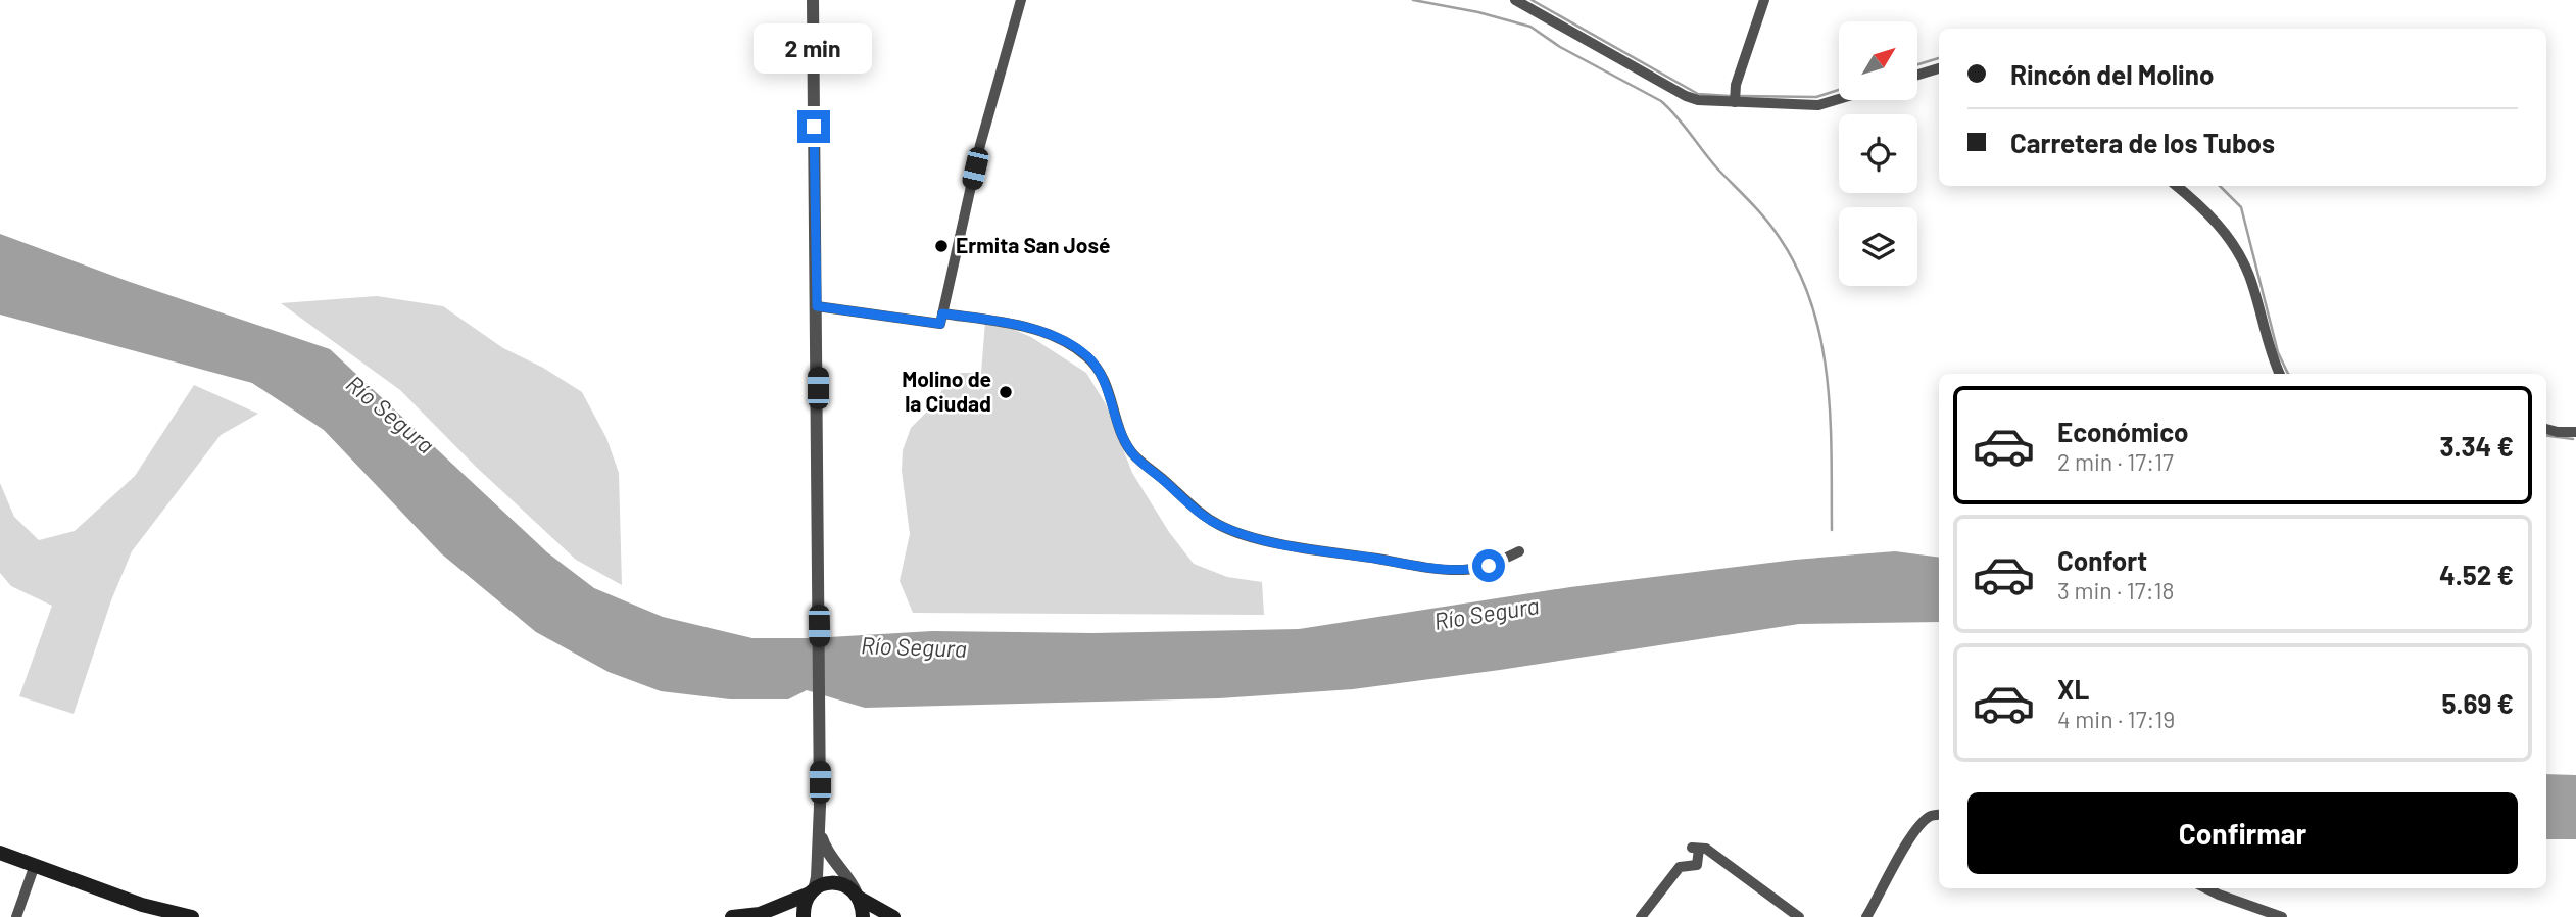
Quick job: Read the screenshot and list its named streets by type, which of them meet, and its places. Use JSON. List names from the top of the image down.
{
  "water": ["Río Segura"],
  "places": ["Ermita San José", "Molino de la Ciudad"],
  "north": "top right",
  "page": {
    "bubble": "2 min",
    "banner": ["Rincón del Molino", "Carretera de los Tubos"],
    "list": [
      {
        "name": "Económico",
        "note": "2 min · 17:17",
        "value": "3.34 €"
      },
      {
        "name": "Confort",
        "note": "3 min · 17:18",
        "value": "4.52 €"
      },
      {
        "name": "XL",
        "note": "4 min · 17:19",
        "value": "5.69 €"
      }
    ],
    "buttons": "Confirmar"
  }
}
